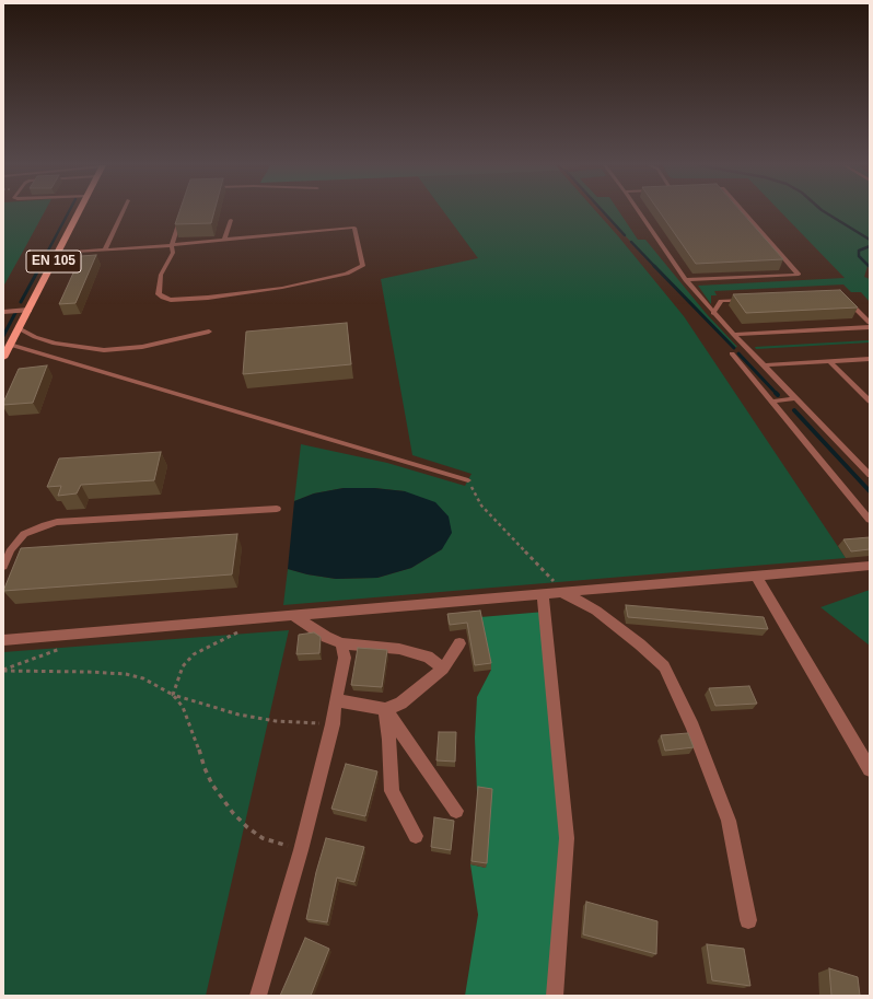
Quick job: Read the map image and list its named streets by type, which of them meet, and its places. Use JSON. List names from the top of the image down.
{
  "streets": {
    "main road": ["EN 105"]
  }
}
